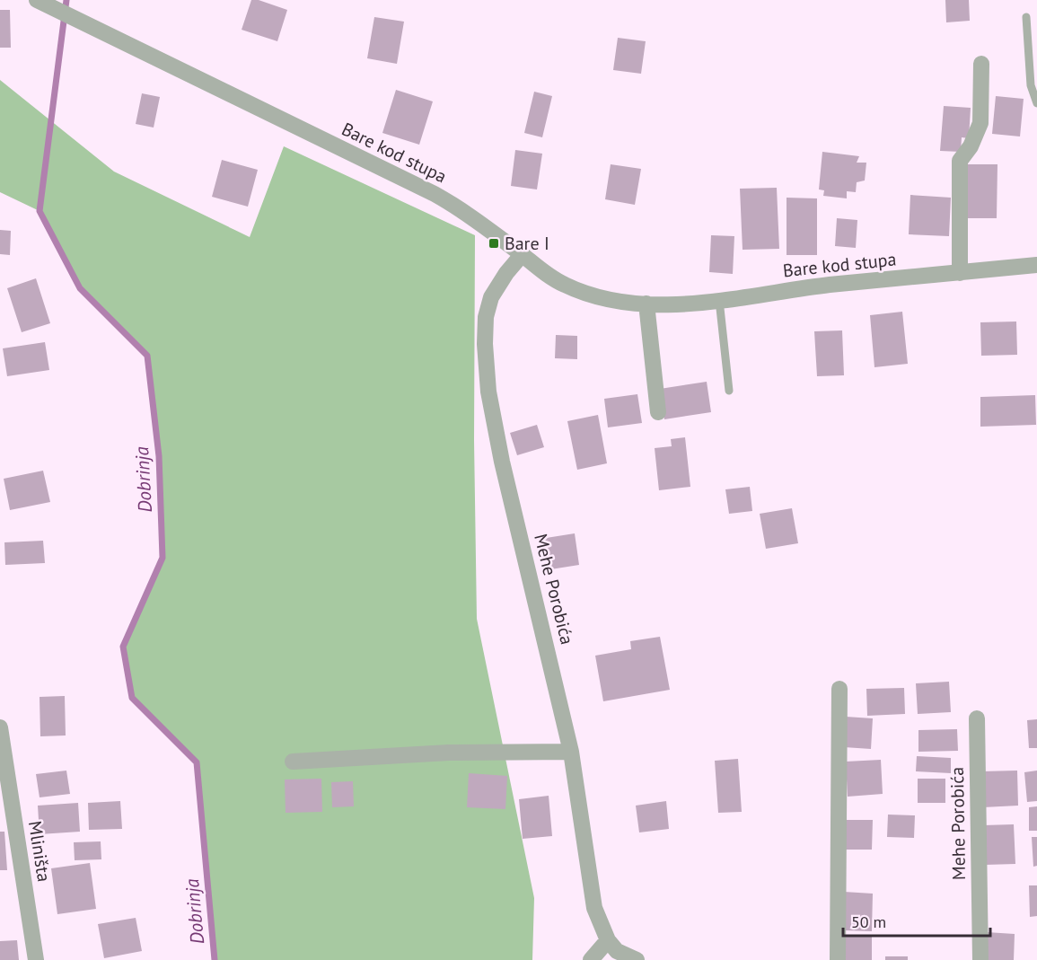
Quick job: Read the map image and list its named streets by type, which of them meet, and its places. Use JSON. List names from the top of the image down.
{
  "streets": {
    "street": ["Bare kod stupa", "Mehe Porobića", "Mliništa"]
  },
  "crossings": [
    ["Bare kod stupa", "Mehe Porobića"]
  ],
  "water": ["Dobrinja"],
  "places": {
    "transit": ["Bare I"]
  },
  "scale_bar": "50 m"
}
